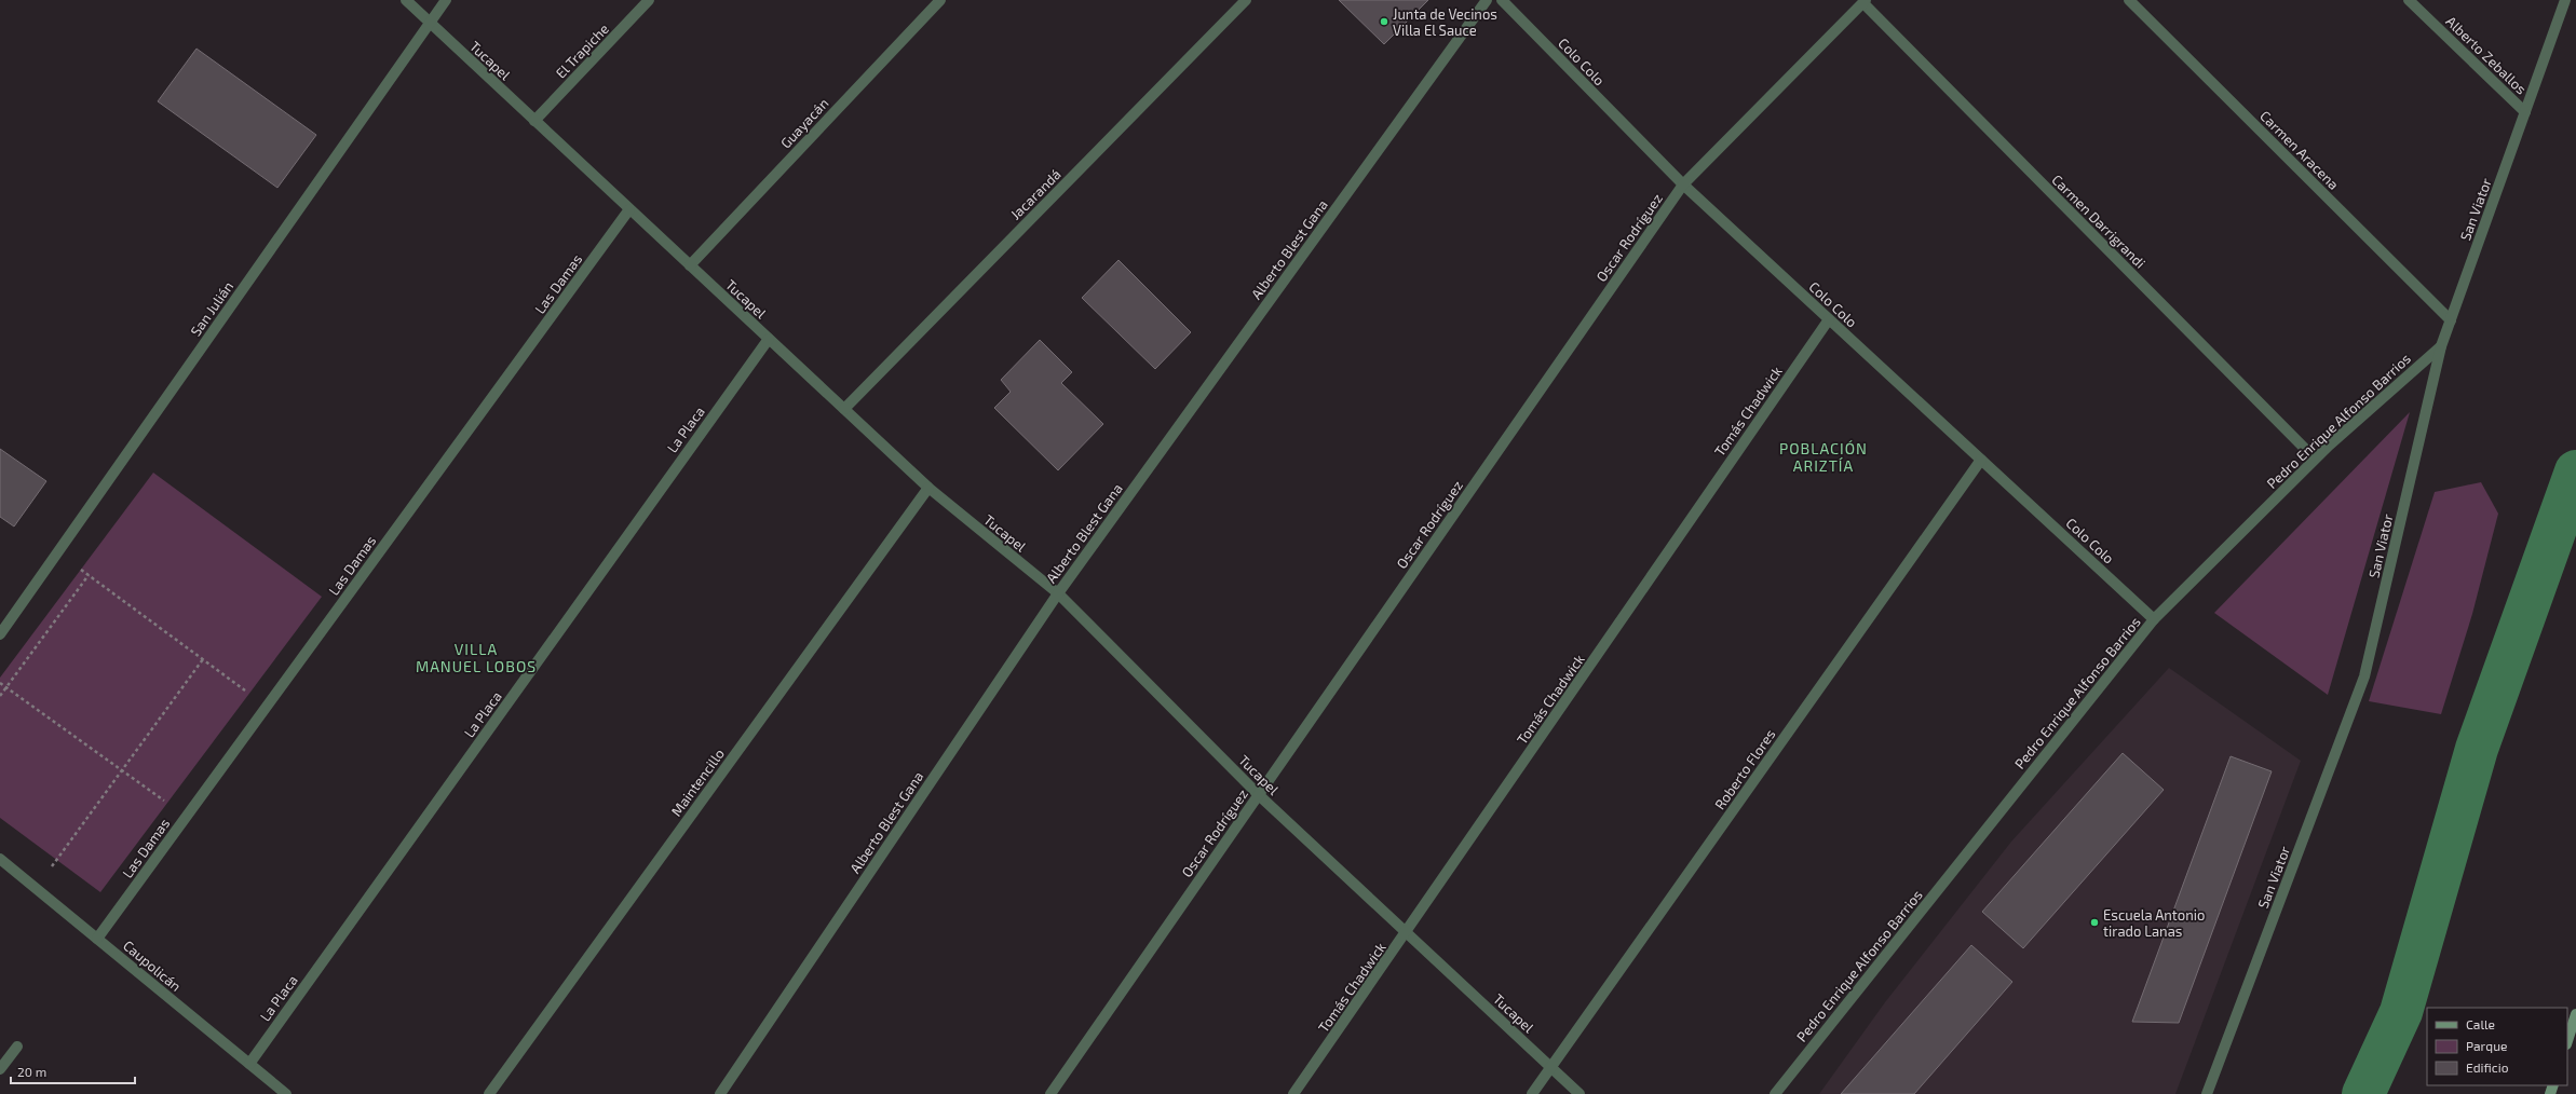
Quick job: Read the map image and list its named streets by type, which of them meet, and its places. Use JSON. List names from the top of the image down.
{
  "streets": {
    "street": [
      "El Trapiche",
      "Alberto Zeballos",
      "Tucapel",
      "Colo Colo",
      "Guayacán",
      "Carmen Aracena",
      "Jacarandá",
      "San Viator",
      "Carmen Darrigrandi",
      "Oscar Rodríguez",
      "Alberto Blest Gana",
      "Las Damas",
      "San Julián",
      "Tomás Chadwick",
      "Pedro Enrique Alfonso Barrios",
      "La Placa",
      "Roberto Flores",
      "Maintencillo",
      "Caupolicán"
    ]
  },
  "crossings": [
    ["El Trapiche", "Tucapel"],
    ["Alberto Zeballos", "San Viator"],
    ["Tucapel", "Guayacán"],
    ["Tucapel", "Jacarandá"],
    ["Tucapel", "Oscar Rodríguez"],
    ["Tucapel", "Alberto Blest Gana"],
    ["Tucapel", "Las Damas"],
    ["Tucapel", "San Julián"],
    ["Tucapel", "Tomás Chadwick"],
    ["Tucapel", "La Placa"],
    ["Tucapel", "Roberto Flores"],
    ["Tucapel", "Maintencillo"],
    ["Colo Colo", "Oscar Rodríguez"],
    ["Colo Colo", "Tomás Chadwick"],
    ["Colo Colo", "Pedro Enrique Alfonso Barrios"],
    ["Colo Colo", "Roberto Flores"],
    ["Carmen Aracena", "San Viator"],
    ["San Viator", "Pedro Enrique Alfonso Barrios"],
    ["Carmen Darrigrandi", "Oscar Rodríguez"],
    ["Carmen Darrigrandi", "Pedro Enrique Alfonso Barrios"],
    ["Las Damas", "Caupolicán"],
    ["La Placa", "Caupolicán"]
  ],
  "districts": ["POBLACIÓN ARIZTÍA", "VILLA MANUEL LOBOS"],
  "places": ["Junta de Vecinos Villa El Sauce", "Escuela Antonio tirado Lanas"],
  "legend": ["Calle", "Parque", "Edificio"],
  "scale_bar": "20 m"
}
